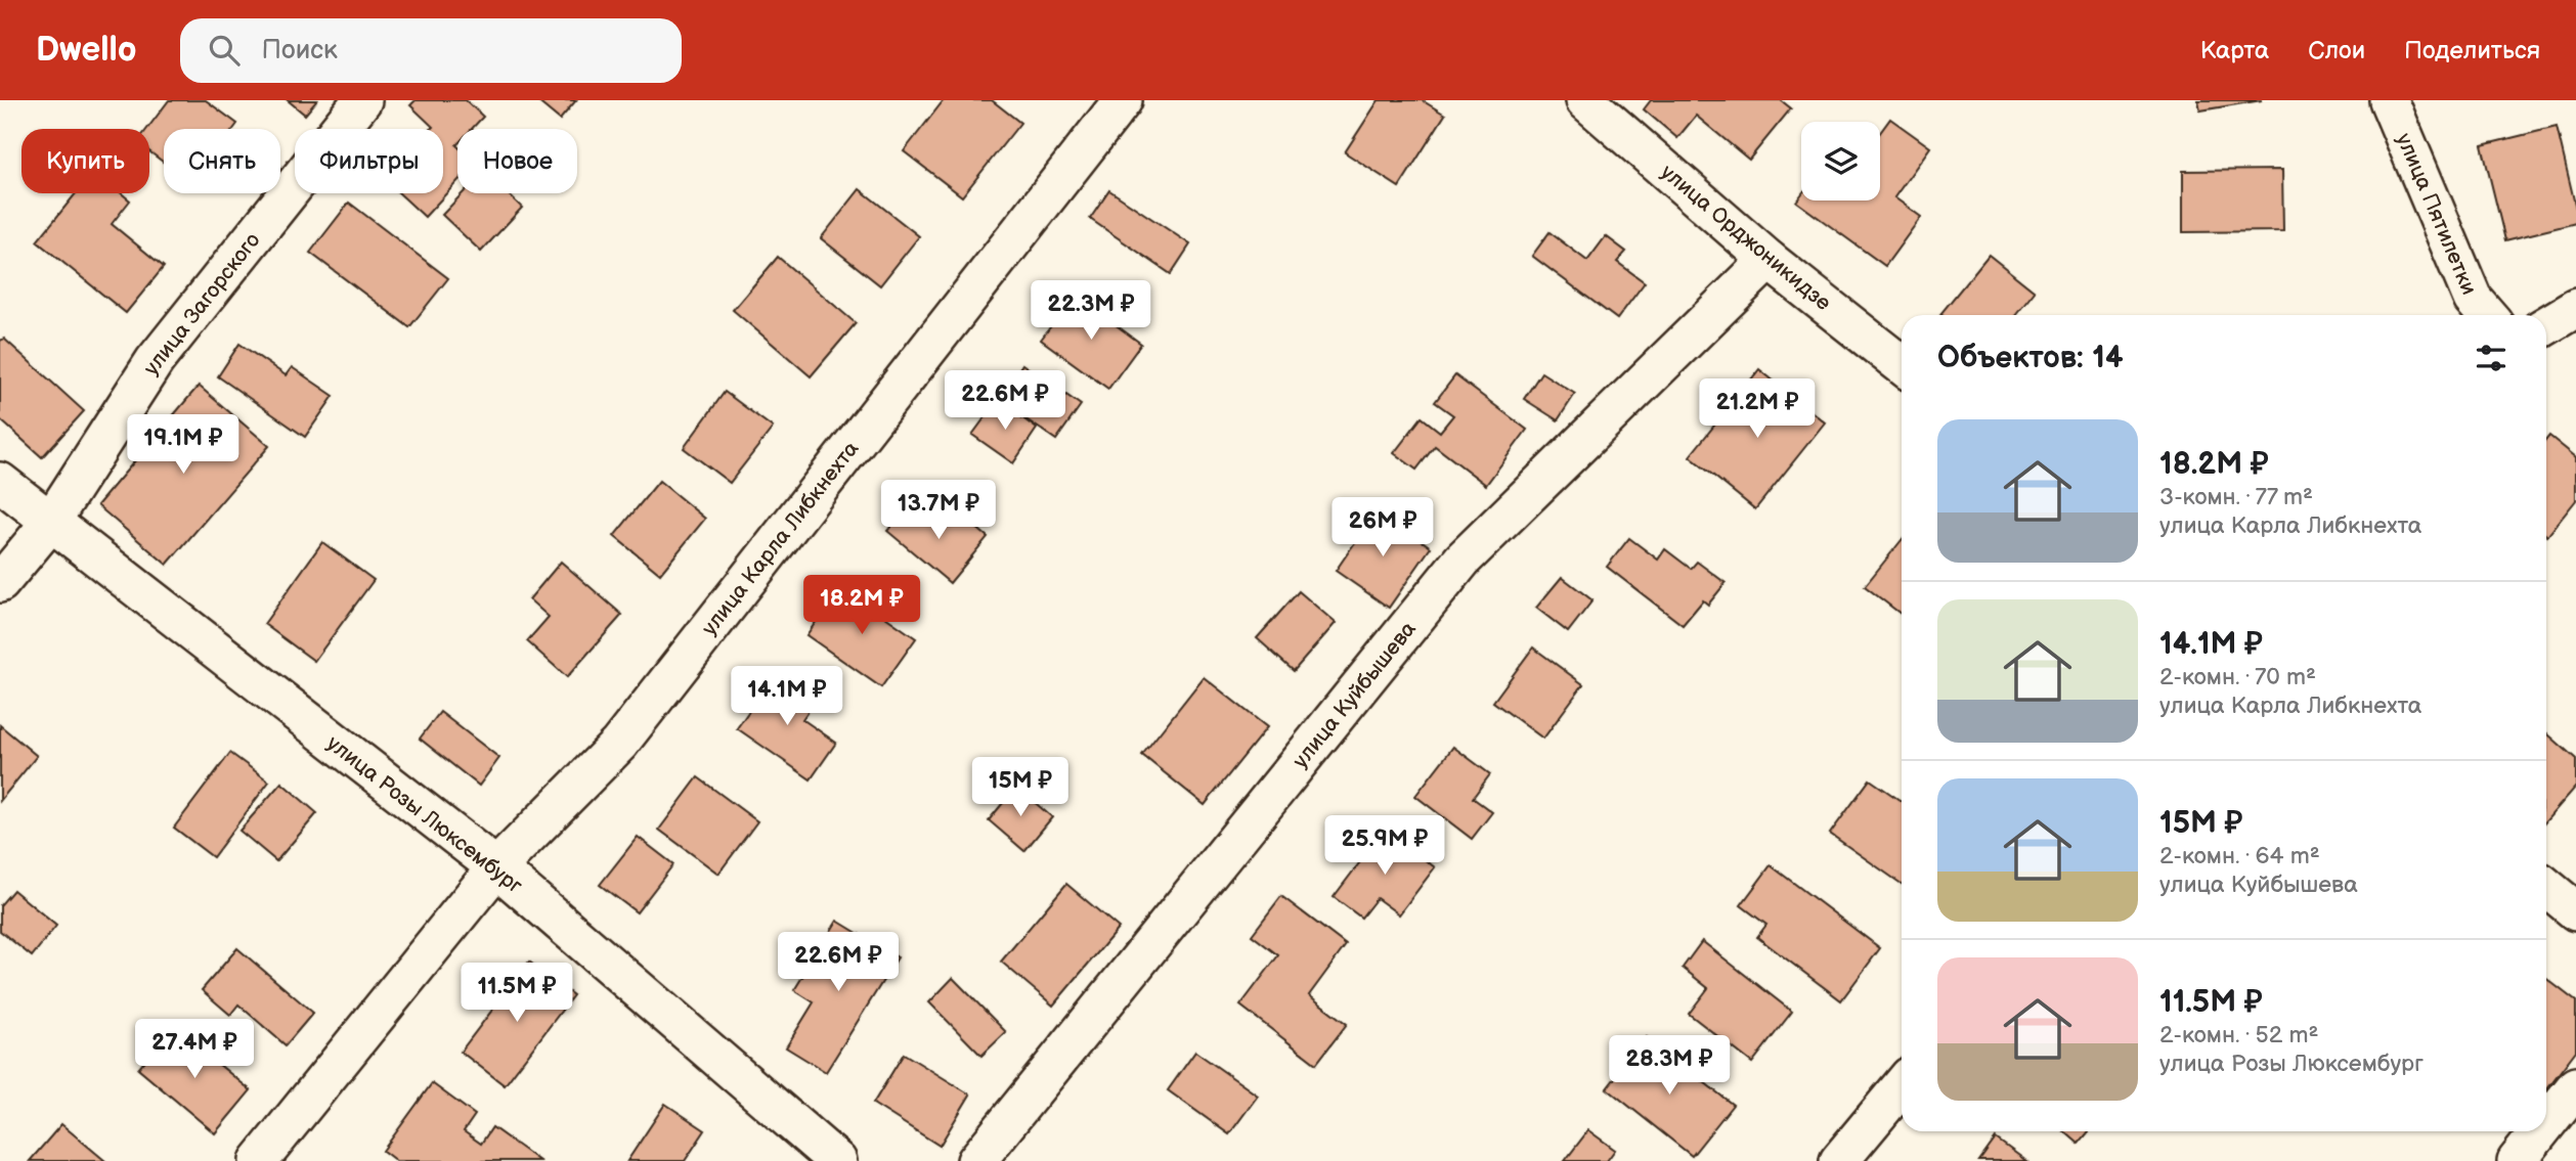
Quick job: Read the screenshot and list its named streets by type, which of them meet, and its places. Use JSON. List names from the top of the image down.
{
  "streets": {
    "street": [
      "улица Пятилетки",
      "улица Орджоникидзе",
      "улица Загорского",
      "улица Карла Либкнехта",
      "улица Куйбышева",
      "улица Розы Люксембург"
    ]
  },
  "crossings": [
    ["улица Орджоникидзе", "улица Куйбышева"],
    ["улица Загорского", "улица Розы Люксембург"],
    ["улица Карла Либкнехта", "улица Розы Люксембург"]
  ],
  "page": {
    "header": "Dwello",
    "search": "Поиск",
    "nav": ["Карта", "Слои", "Поделиться"],
    "chip": [
      "Купить",
      "Снять",
      "Фильтры",
      "Новое"
    ],
    "price": [
      "22.3M ₽",
      "22.6M ₽",
      "21.2M ₽",
      "19.1M ₽",
      "13.7M ₽",
      "26M ₽",
      "18.2M ₽",
      "14.1M ₽",
      "15M ₽",
      "25.9M ₽",
      "22.6M ₽",
      "11.5M ₽",
      "27.4M ₽",
      "28.3M ₽"
    ],
    "heading": "Объектов: 14",
    "list": [
      {
        "name": "18.2M ₽",
        "note": "3-комн. · 77 m² · улица Карла Либкнехта"
      },
      {
        "name": "14.1M ₽",
        "note": "2-комн. · 70 m² · улица Карла Либкнехта"
      },
      {
        "name": "15M ₽",
        "note": "2-комн. · 64 m² · улица Куйбышева"
      },
      {
        "name": "11.5M ₽",
        "note": "2-комн. · 52 m² · улица Розы Люксембург"
      }
    ]
  }
}
